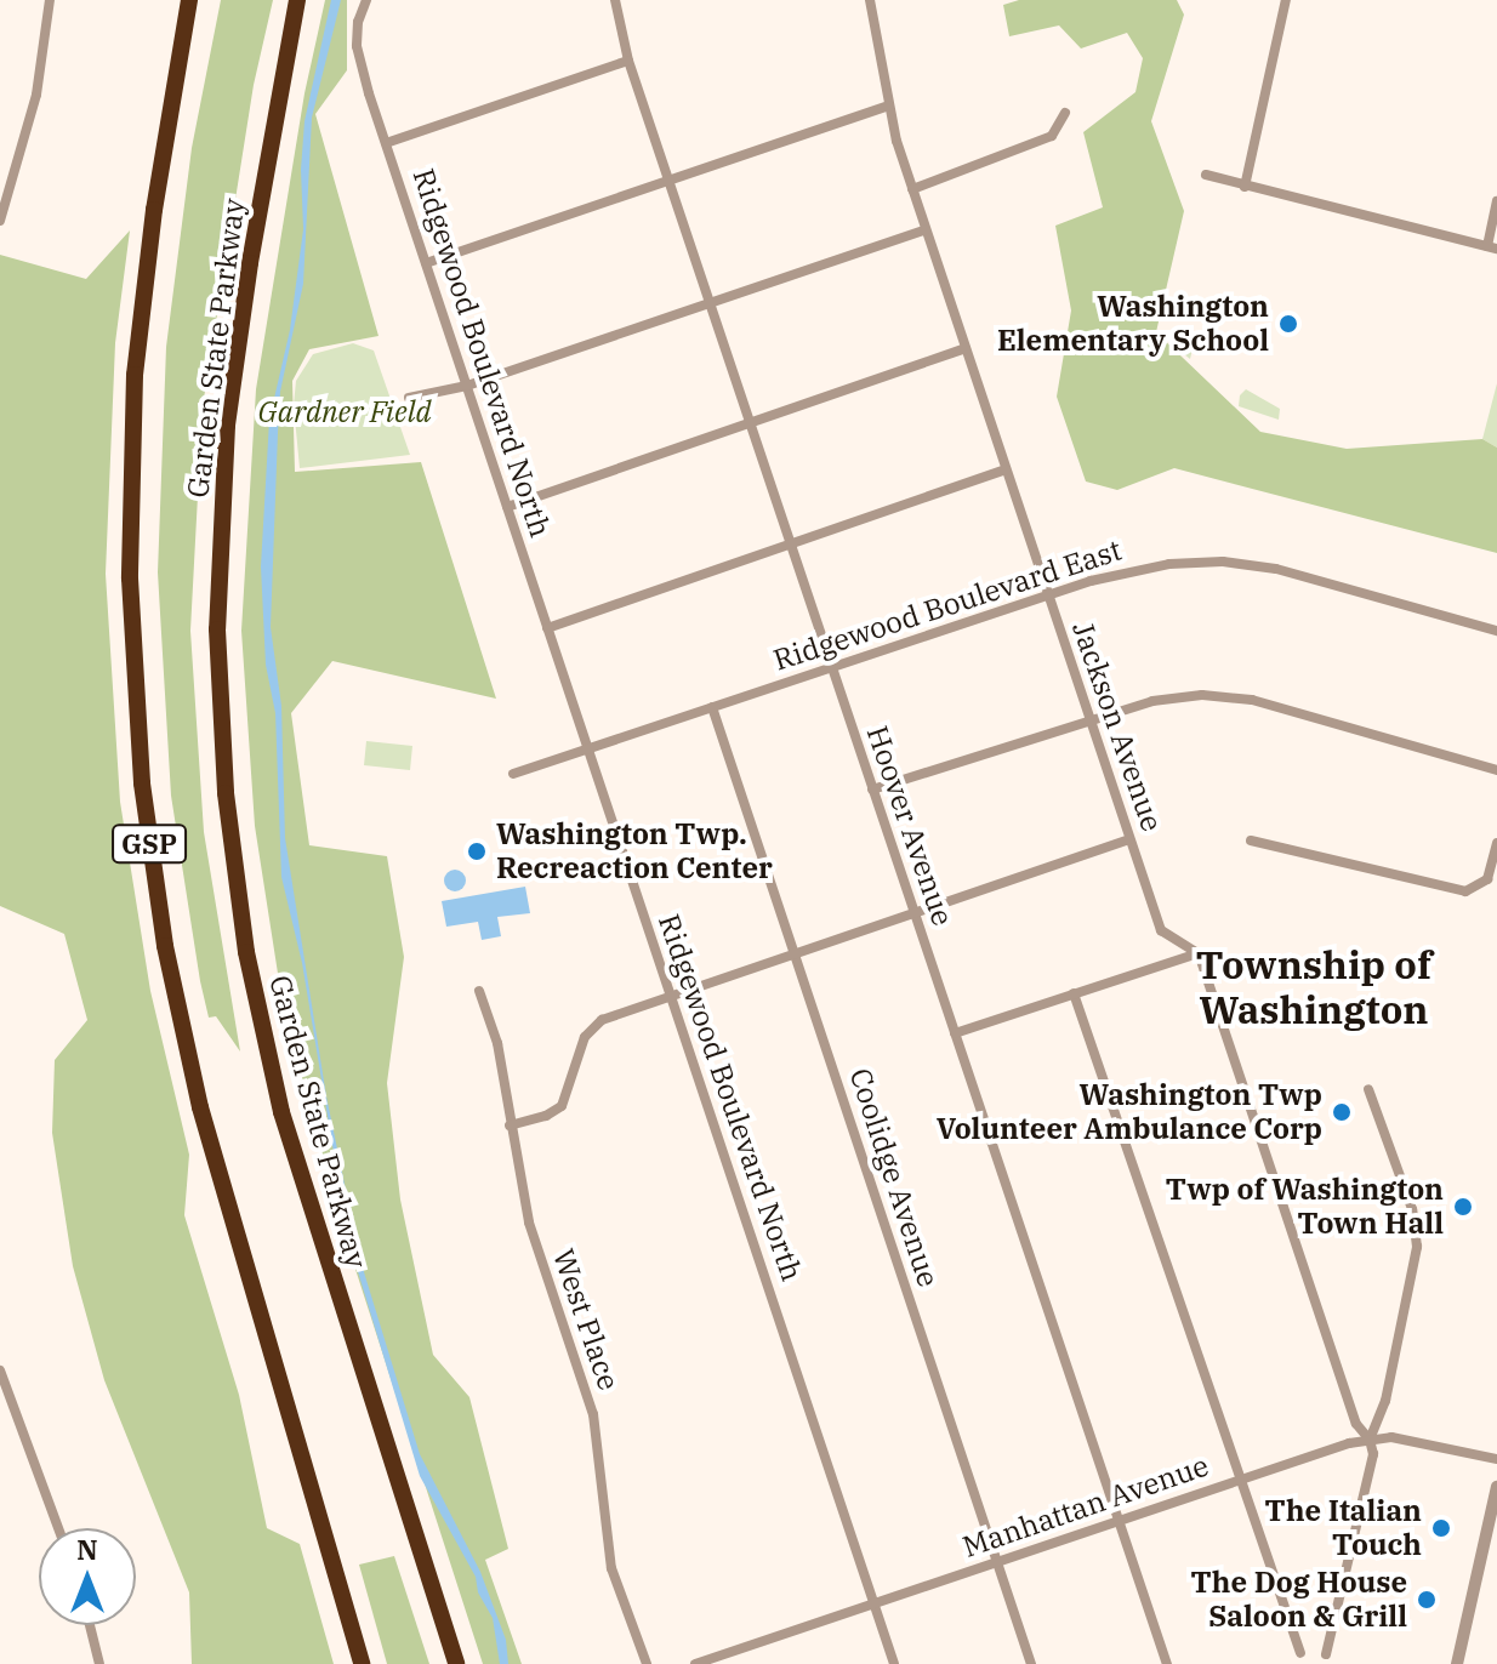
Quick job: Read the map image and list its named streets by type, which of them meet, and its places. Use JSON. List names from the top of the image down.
{
  "streets": {
    "highway": ["Garden State Parkway", "GSP"],
    "street": [
      "Ridgewood Boulevard North",
      "Ridgewood Boulevard East",
      "Jackson Avenue",
      "Hoover Avenue",
      "Coolidge Avenue",
      "West Place",
      "Manhattan Avenue"
    ]
  },
  "crossings": [
    ["Ridgewood Boulevard North", "Ridgewood Boulevard East"],
    ["Ridgewood Boulevard North", "Manhattan Avenue"],
    ["Ridgewood Boulevard East", "Jackson Avenue"],
    ["Ridgewood Boulevard East", "Hoover Avenue"],
    ["Ridgewood Boulevard East", "Coolidge Avenue"],
    ["Hoover Avenue", "Manhattan Avenue"],
    ["Coolidge Avenue", "Manhattan Avenue"]
  ],
  "districts": ["Township of Washington"],
  "parks": ["Gardner Field"],
  "places": [
    "Washington Elementary School",
    "Washington Twp. Recreaction Center",
    "Washington Twp Volunteer Ambulance Corp",
    "Twp of Washington Town Hall",
    "The Italian Touch",
    "The Dog House Saloon & Grill"
  ],
  "north": "top"
}
